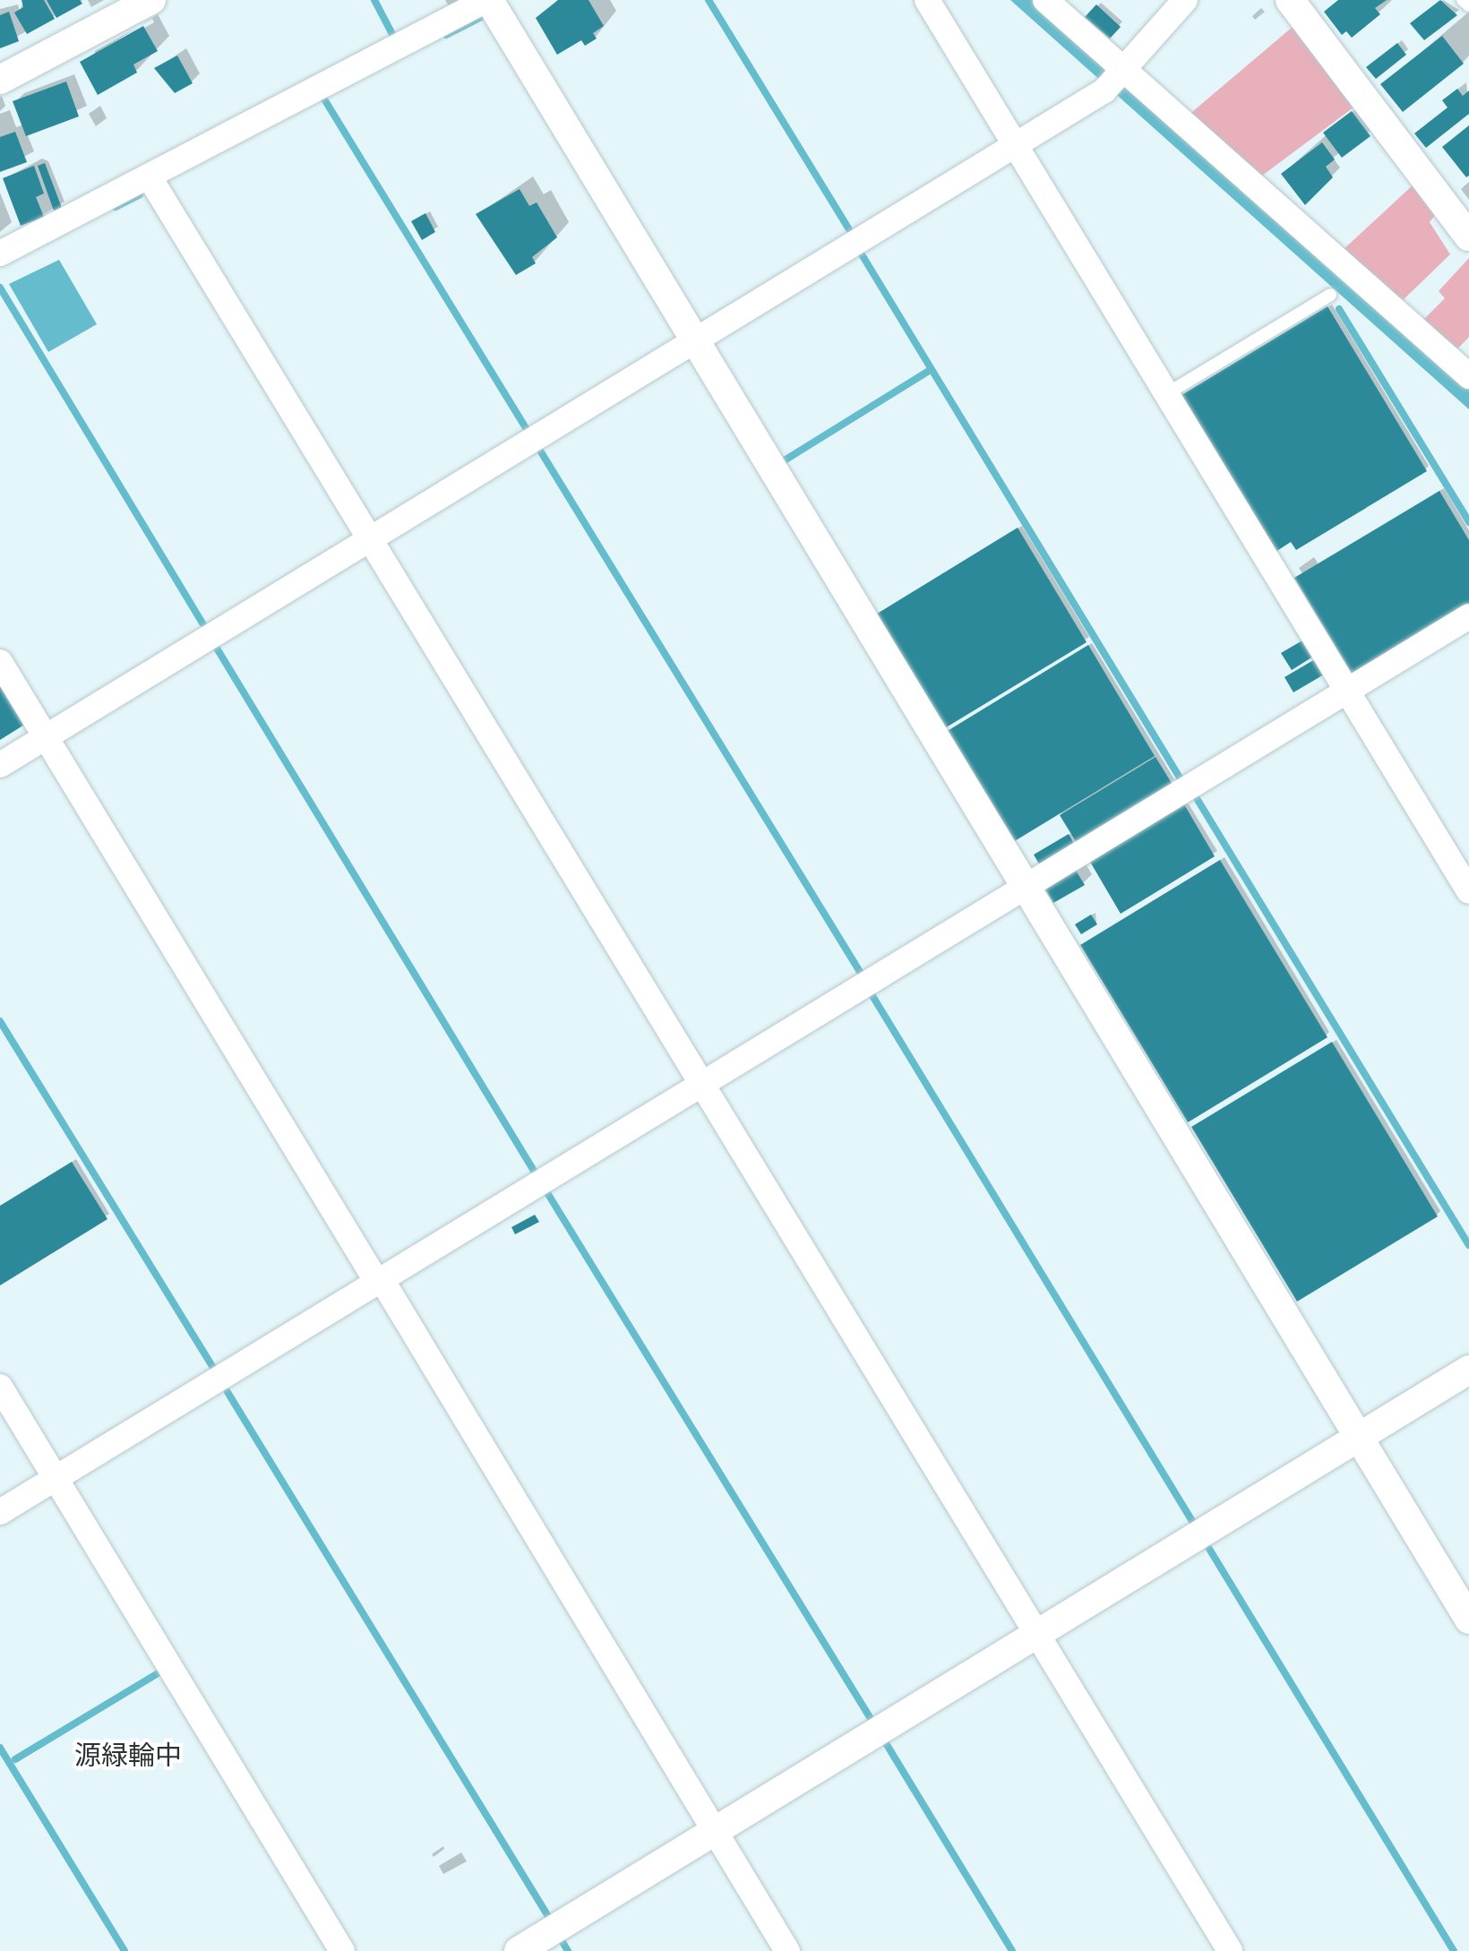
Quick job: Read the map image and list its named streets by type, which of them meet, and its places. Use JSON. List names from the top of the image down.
{
  "districts": ["源緑輪中"]
}
